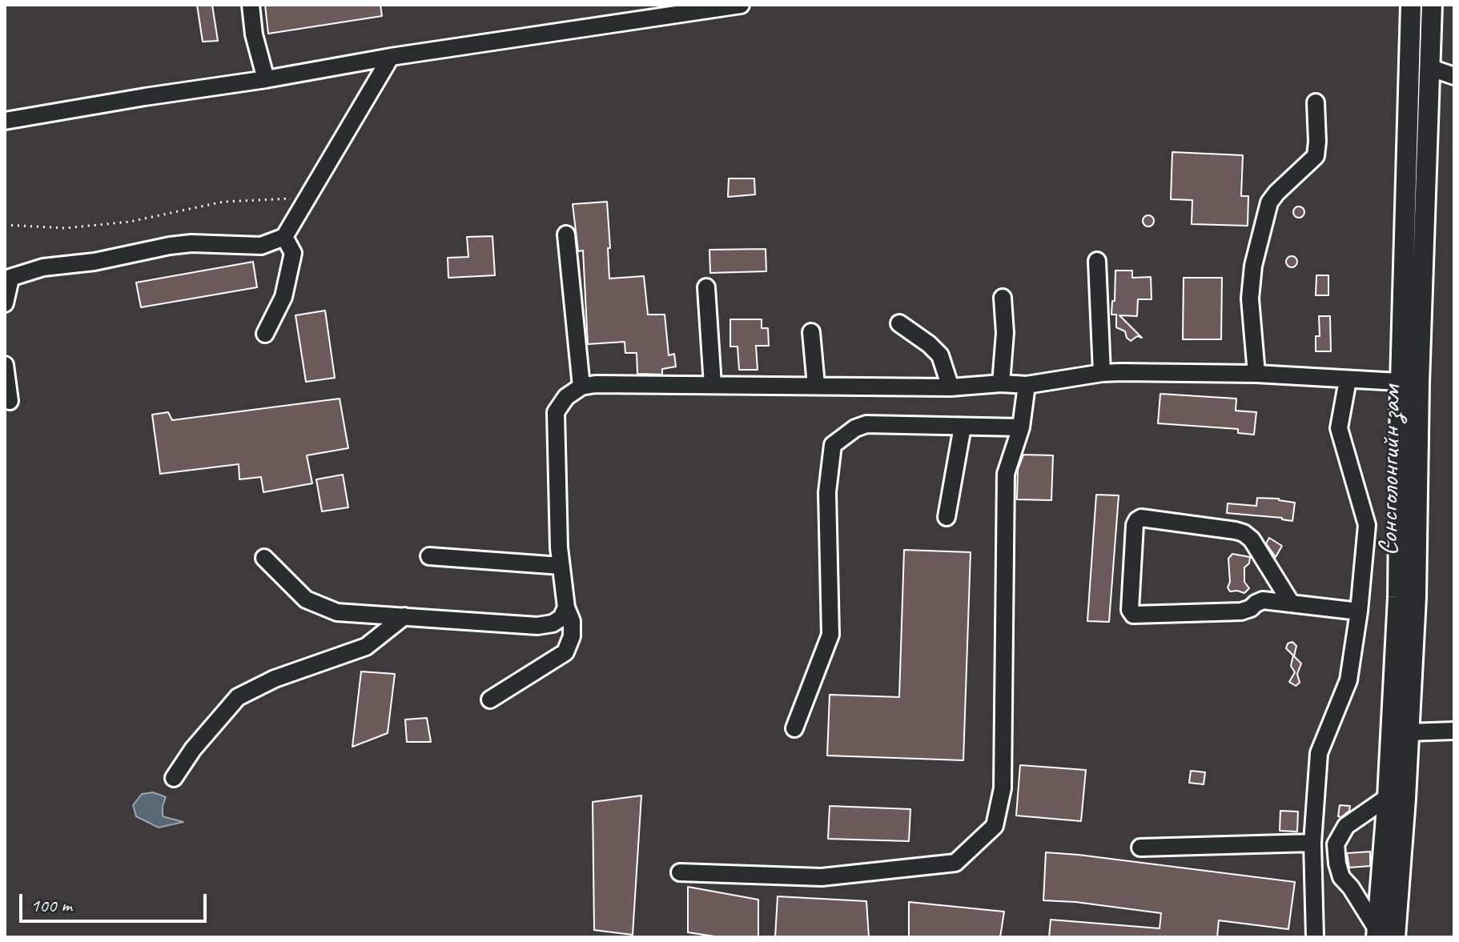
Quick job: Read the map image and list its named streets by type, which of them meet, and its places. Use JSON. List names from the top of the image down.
{
  "streets": {
    "main road": ["Сонсголонгийн зам"]
  },
  "scale_bar": "100 m"
}
